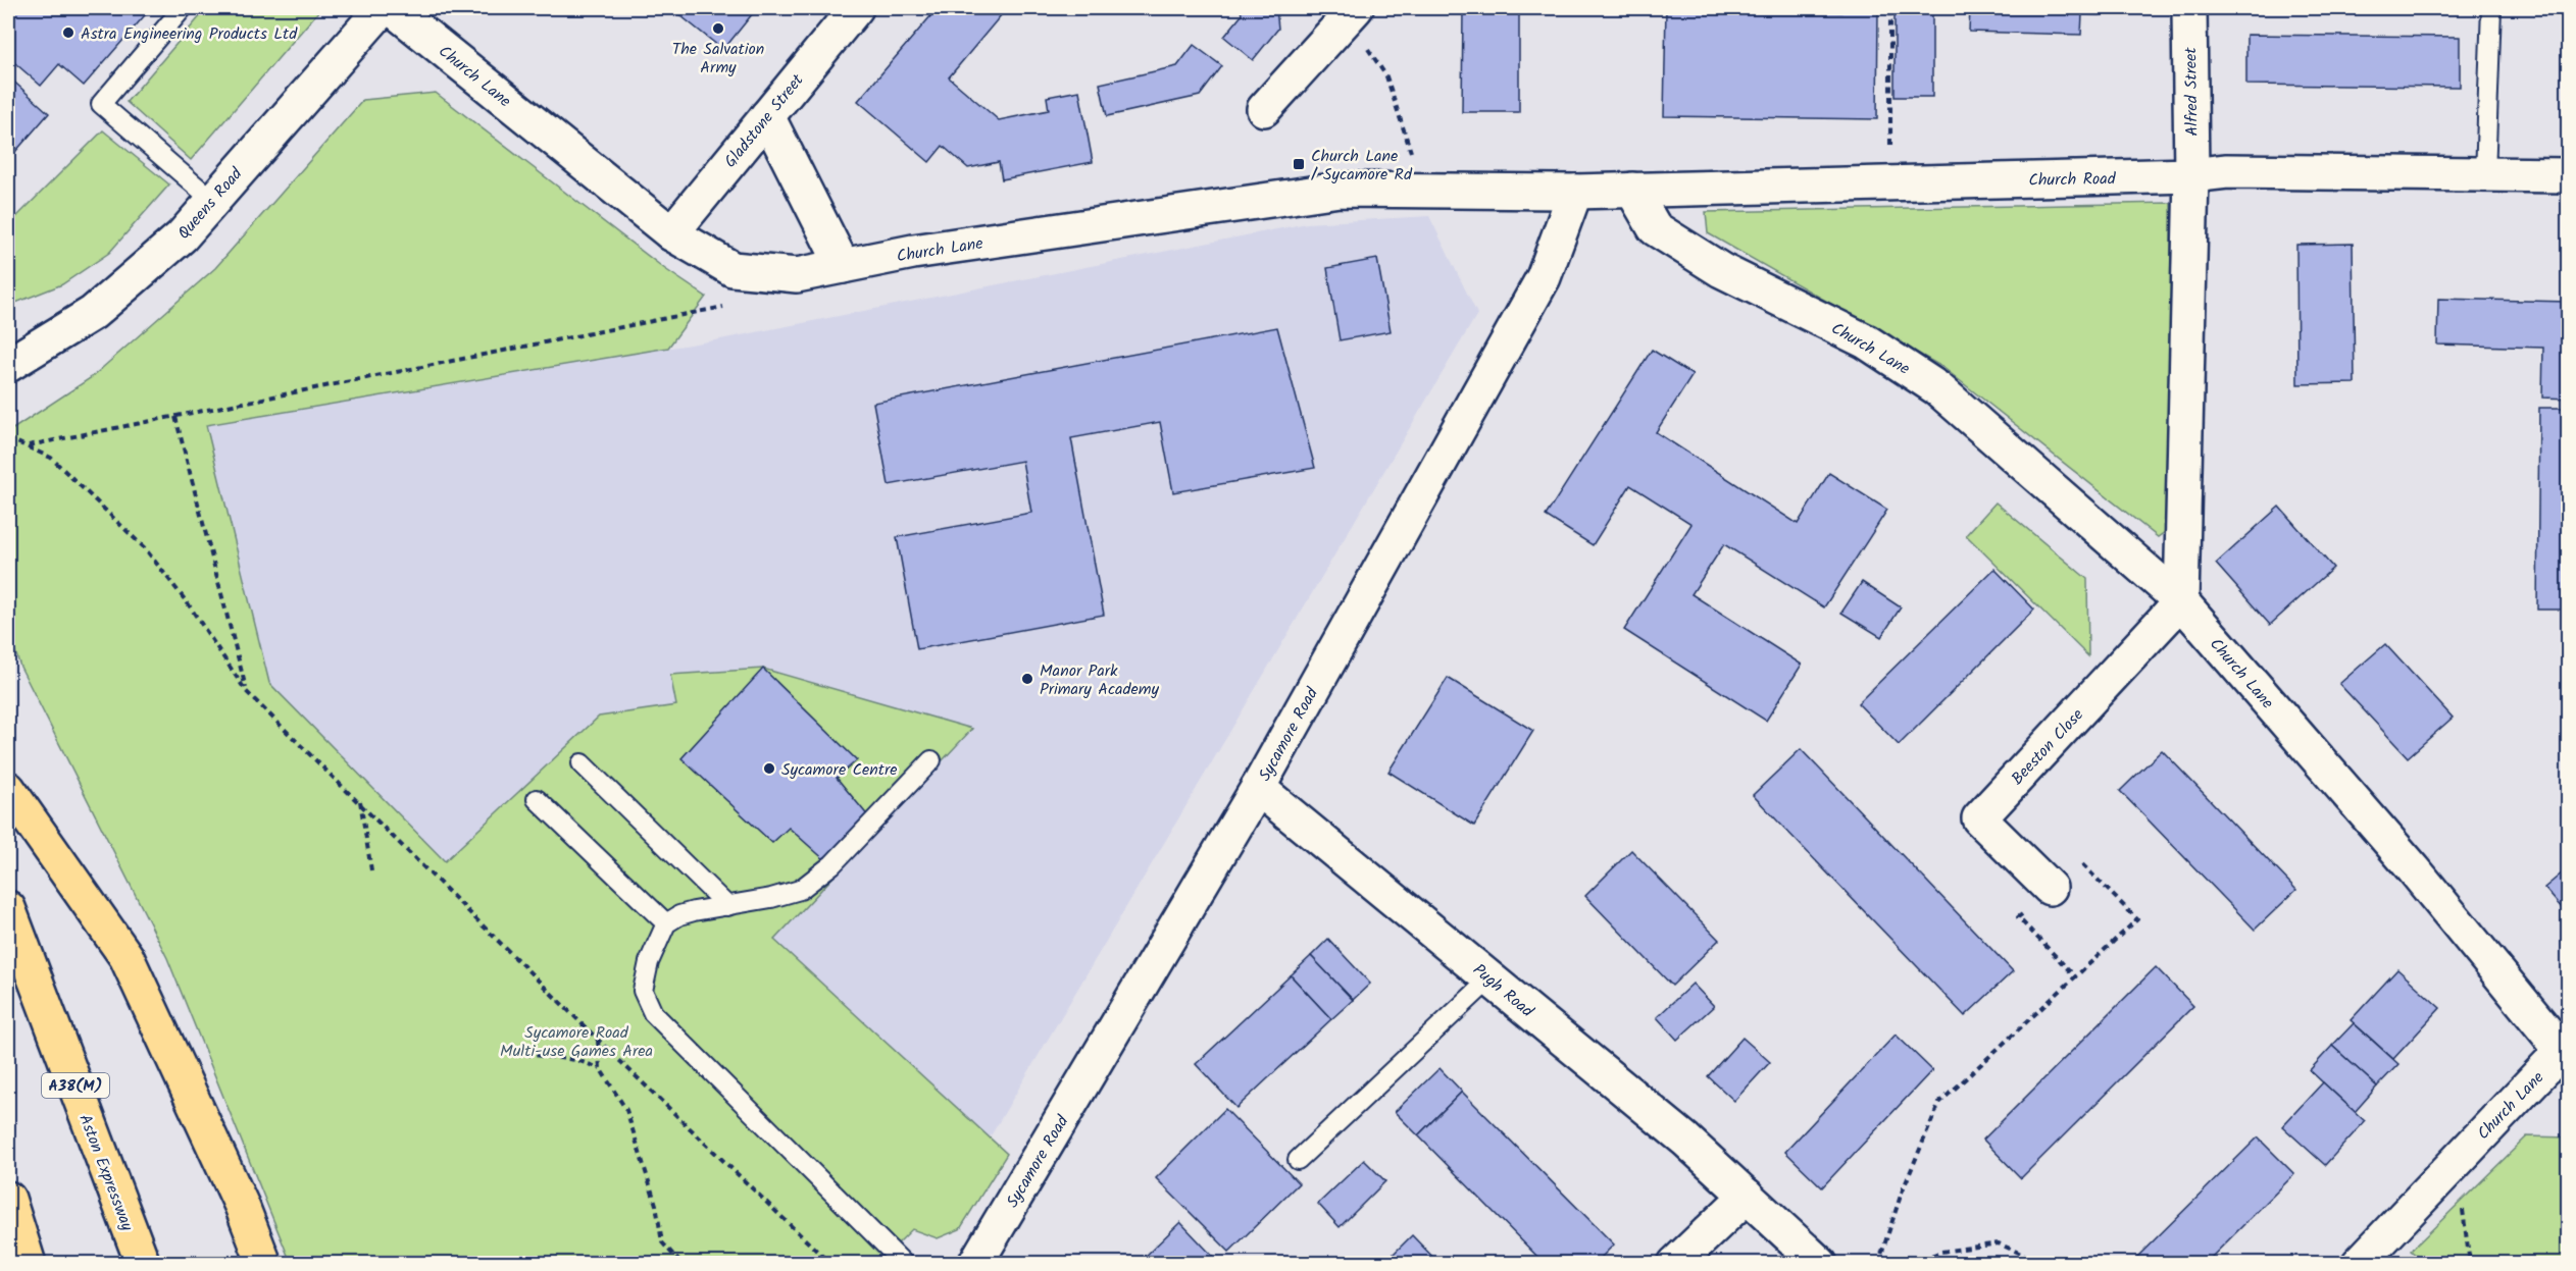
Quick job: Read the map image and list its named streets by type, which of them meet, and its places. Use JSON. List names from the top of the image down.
{
  "streets": {
    "highway": ["A38(M)", "Aston Expressway"],
    "street": [
      "Church Lane",
      "Alfred Street",
      "Gladstone Street",
      "Church Road",
      "Queens Road",
      "Sycamore Road",
      "Beeston Close",
      "Pugh Road"
    ]
  },
  "crossings": [
    ["Church Lane", "Alfred Street"],
    ["Church Lane", "Gladstone Street"],
    ["Church Lane", "Church Road"],
    ["Church Lane", "Sycamore Road"],
    ["Church Lane", "Beeston Close"],
    ["Alfred Street", "Church Road"],
    ["Alfred Street", "Beeston Close"],
    ["Church Road", "Sycamore Road"],
    ["Sycamore Road", "Pugh Road"]
  ],
  "parks": ["Sycamore Road Multi-use Games Area"],
  "places": {
    "other": [
      "The Salvation Army",
      "Astra Engineering Products Ltd",
      "Manor Park Primary Academy",
      "Sycamore Centre"
    ],
    "transit": ["Church Lane / Sycamore Rd"]
  }
}
